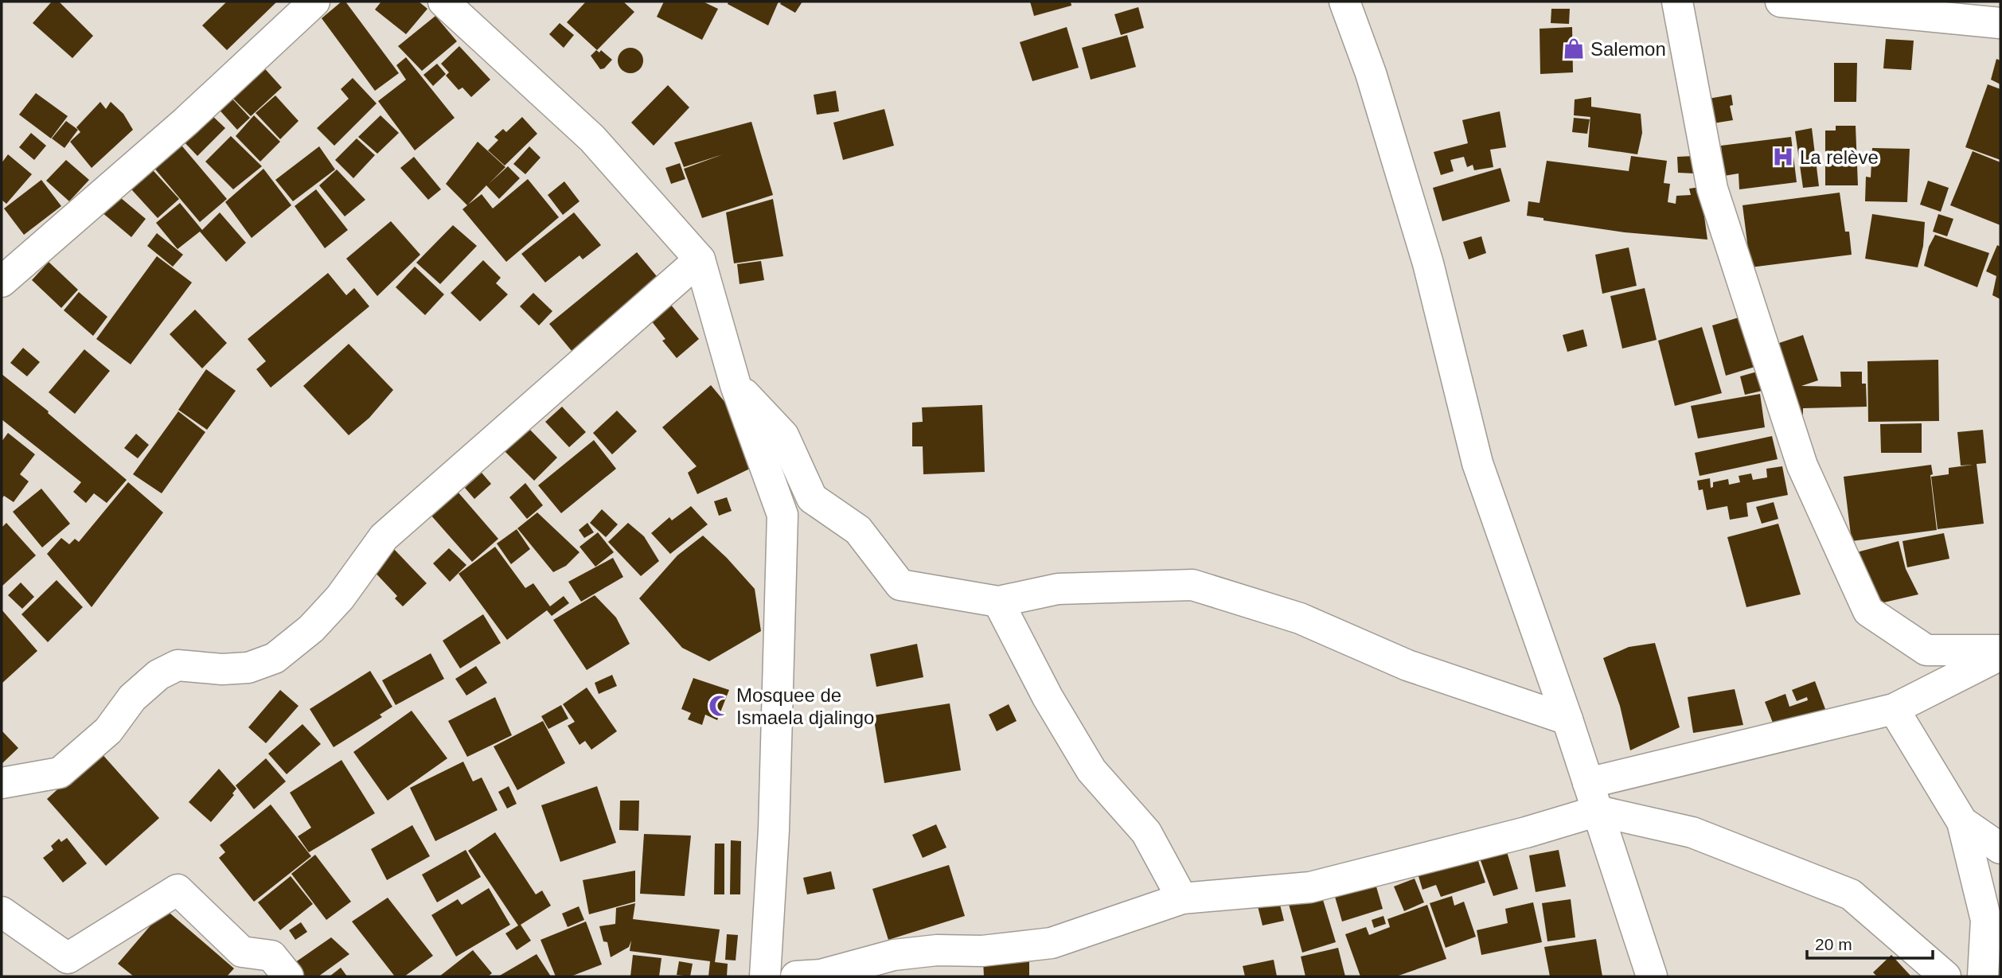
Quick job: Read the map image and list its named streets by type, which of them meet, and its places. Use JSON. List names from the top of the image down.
{
  "places": {
    "shop": ["Salemon"],
    "hospital": ["La relève"],
    "mosque": ["Mosquee de Ismaela djalingo"]
  },
  "scale_bar": "20 m"
}
